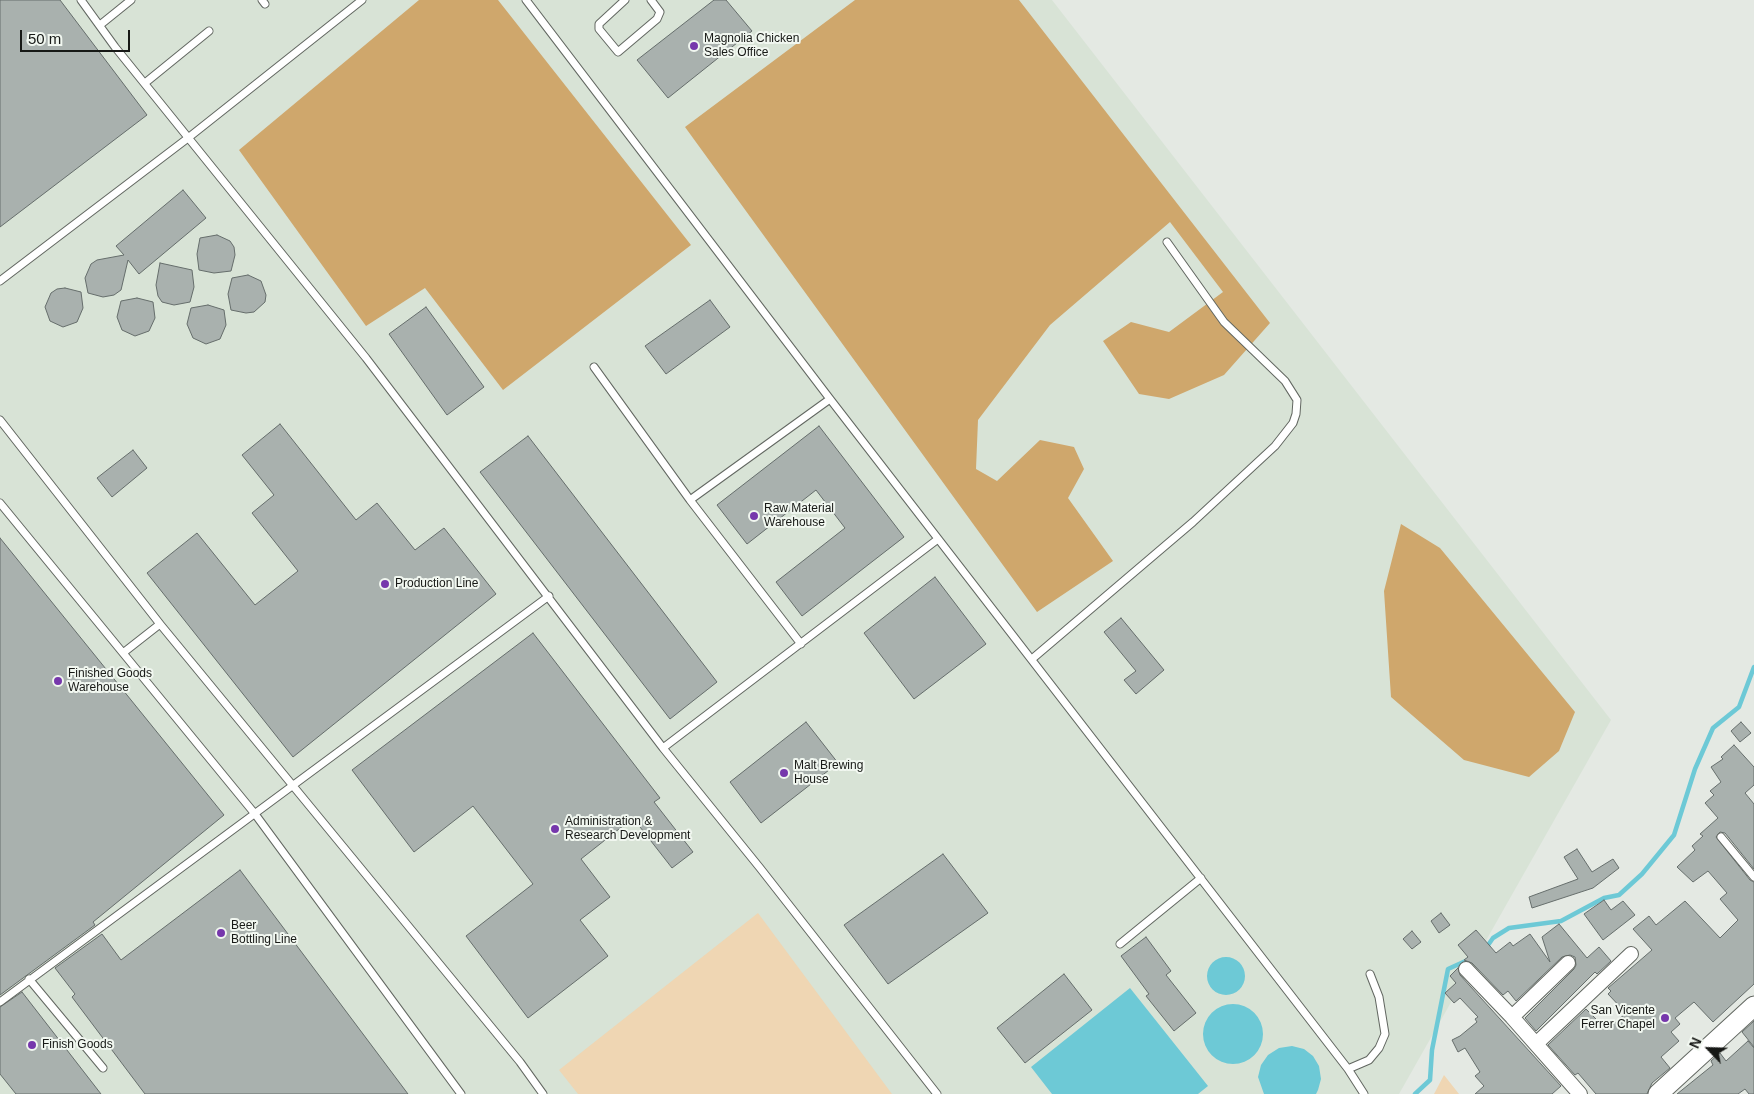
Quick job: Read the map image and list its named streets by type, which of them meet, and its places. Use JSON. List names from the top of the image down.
{
  "places": [
    "Magnolia Chicken Sales Office",
    "Raw Material Warehouse",
    "Production Line",
    "Finished Goods Warehouse",
    "Malt Brewing House",
    "Administration & Research Development",
    "Beer Bottling Line",
    "San Vicente Ferrer Chapel",
    "Finish Goods"
  ],
  "scale_bar": "50 m",
  "north": "top left"
}
